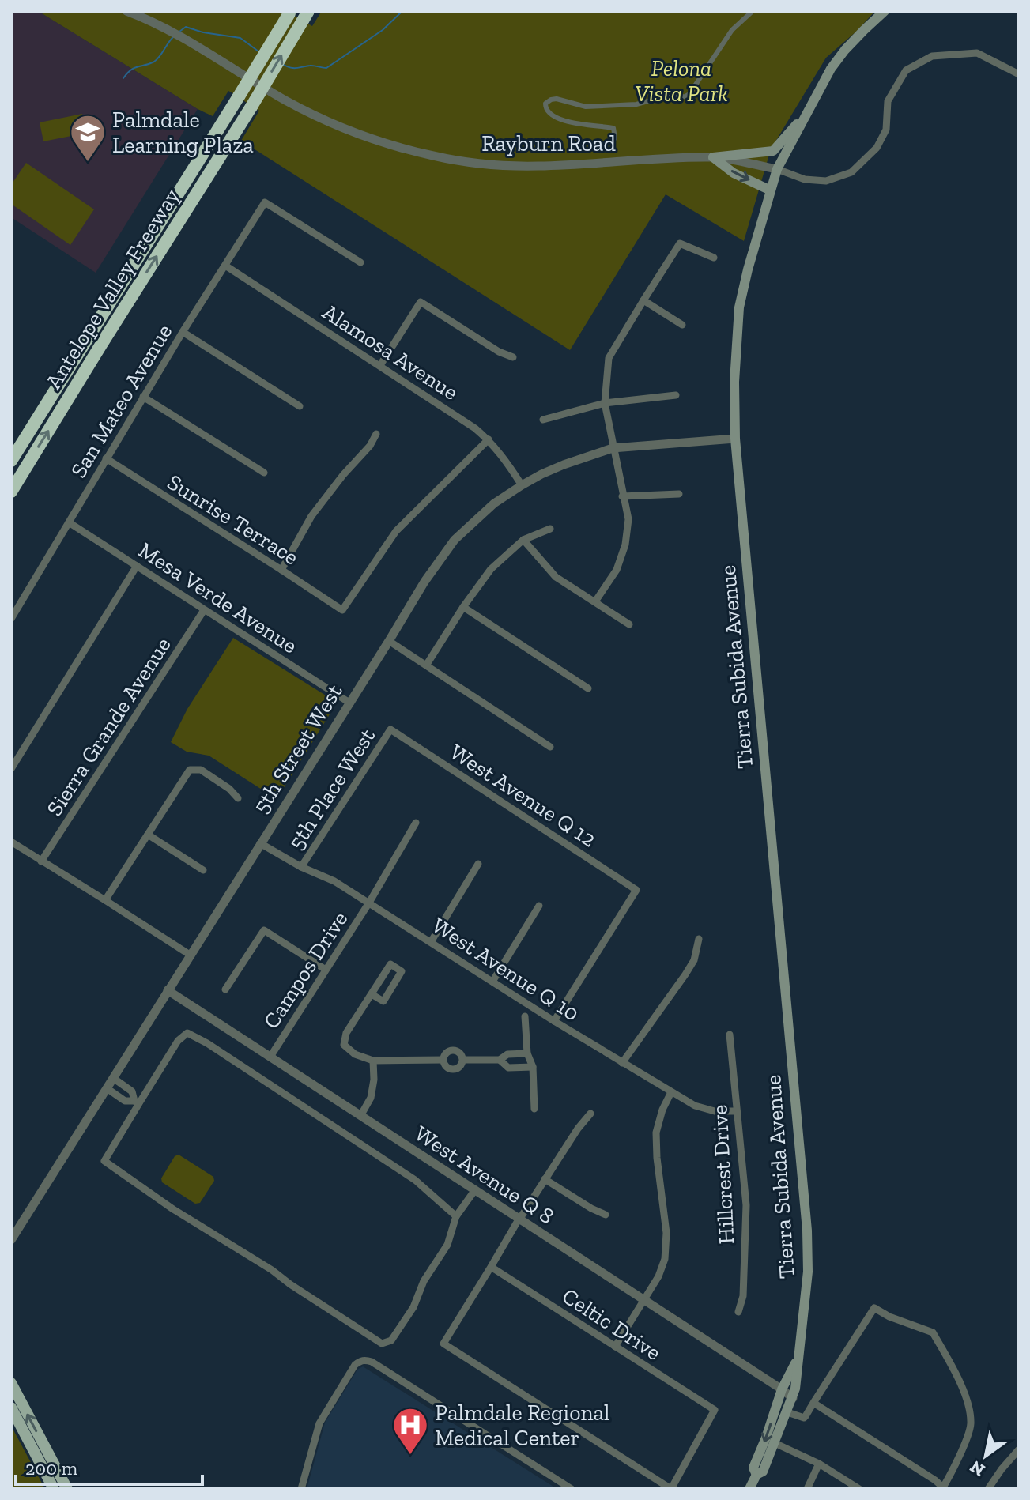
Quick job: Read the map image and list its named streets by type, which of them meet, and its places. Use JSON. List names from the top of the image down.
{
  "streets": {
    "highway": ["Antelope Valley Freeway"],
    "main road": ["Tierra Subida Avenue"],
    "street": [
      "Rayburn Road",
      "Alamosa Avenue",
      "San Mateo Avenue",
      "Sunrise Terrace",
      "Mesa Verde Avenue",
      "Sierra Grande Avenue",
      "5th Street West",
      "5th Place West",
      "West Avenue Q 12",
      "West Avenue Q 10",
      "Campos Drive",
      "West Avenue Q 8",
      "Hillcrest Drive",
      "Celtic Drive"
    ]
  },
  "crossings": [
    ["Rayburn Road", "Tierra Subida Avenue"],
    ["Alamosa Avenue", "San Mateo Avenue"],
    ["Alamosa Avenue", "Sunrise Terrace"],
    ["Alamosa Avenue", "5th Street West"],
    ["San Mateo Avenue", "Sunrise Terrace"],
    ["San Mateo Avenue", "Mesa Verde Avenue"],
    ["Mesa Verde Avenue", "Sierra Grande Avenue"],
    ["Mesa Verde Avenue", "5th Street West"],
    ["Tierra Subida Avenue", "5th Street West"],
    ["Tierra Subida Avenue", "West Avenue Q 8"],
    ["5th Street West", "West Avenue Q 10"],
    ["5th Street West", "West Avenue Q 8"],
    ["5th Place West", "West Avenue Q 12"],
    ["5th Place West", "West Avenue Q 10"],
    ["West Avenue Q 12", "West Avenue Q 10"],
    ["West Avenue Q 10", "Campos Drive"],
    ["West Avenue Q 10", "Hillcrest Drive"],
    ["Campos Drive", "West Avenue Q 8"]
  ],
  "parks": ["Pelona Vista Park"],
  "places": {
    "school or university": ["Palmdale Learning Plaza"],
    "hospital": ["Palmdale Regional Medical Center"]
  },
  "scale_bar": "200 m",
  "north": "bottom left"
}
